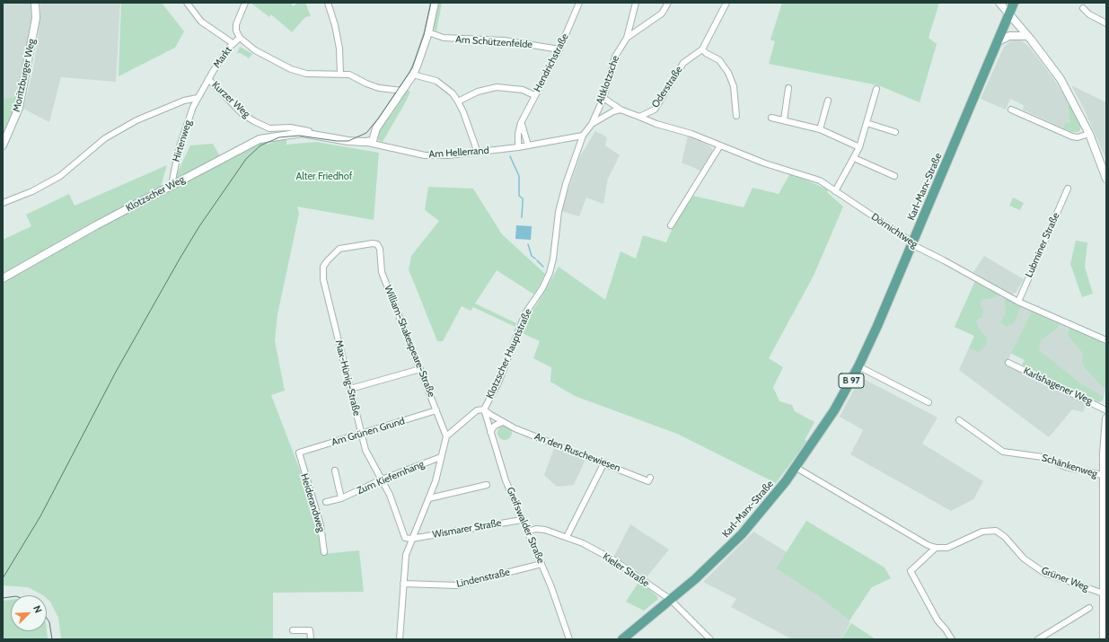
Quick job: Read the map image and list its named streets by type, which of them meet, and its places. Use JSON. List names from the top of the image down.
{
  "streets": {
    "main road": ["Karl-Marx-Straße", "B 97"],
    "street": [
      "Am Schützenfelde",
      "Markt",
      "Hendrichstraße",
      "Moritzburger Weg",
      "Altklotzsche",
      "Oderstraße",
      "Kurzer Weg",
      "Hirtenweg",
      "Am Hellerrand",
      "Klotzscher Weg",
      "Dörnichtweg",
      "Lubminer Straße",
      "William-Shakespeare-Straße",
      "Klotzscher Hauptstraße",
      "Max-Hünig-Straße",
      "Karlshagener Weg",
      "Am Grünen Grund",
      "An den Ruschewiesen",
      "Schänkenweg",
      "Zum Kiefernhang",
      "Heiderandweg",
      "Greifswalder Straße",
      "Wismarer Straße",
      "Kieler Straße",
      "Lindenstraße",
      "Grüner Weg"
    ]
  },
  "crossings": [
    ["Am Schützenfelde", "Hendrichstraße"],
    ["Markt", "Kurzer Weg"],
    ["Markt", "Hirtenweg"],
    ["Hendrichstraße", "Am Hellerrand"],
    ["Altklotzsche", "Am Hellerrand"],
    ["Altklotzsche", "Klotzscher Hauptstraße"],
    ["Oderstraße", "Dörnichtweg"],
    ["Kurzer Weg", "Am Hellerrand"],
    ["Kurzer Weg", "Klotzscher Weg"],
    ["Hirtenweg", "Klotzscher Weg"],
    ["Am Hellerrand", "Klotzscher Weg"],
    ["Am Hellerrand", "Klotzscher Hauptstraße"],
    ["Karl-Marx-Straße", "Dörnichtweg"],
    ["Karl-Marx-Straße", "B 97"],
    ["Karl-Marx-Straße", "Kieler Straße"],
    ["Dörnichtweg", "Lubminer Straße"],
    ["William-Shakespeare-Straße", "Klotzscher Hauptstraße"],
    ["William-Shakespeare-Straße", "Max-Hünig-Straße"],
    ["William-Shakespeare-Straße", "Am Grünen Grund"],
    ["Klotzscher Hauptstraße", "An den Ruschewiesen"],
    ["Klotzscher Hauptstraße", "Greifswalder Straße"],
    ["Max-Hünig-Straße", "Am Grünen Grund"],
    ["Max-Hünig-Straße", "Zum Kiefernhang"],
    ["Max-Hünig-Straße", "Wismarer Straße"],
    ["Am Grünen Grund", "Heiderandweg"],
    ["An den Ruschewiesen", "Greifswalder Straße"],
    ["Greifswalder Straße", "Wismarer Straße"],
    ["Greifswalder Straße", "Kieler Straße"],
    ["Greifswalder Straße", "Lindenstraße"]
  ],
  "parks": ["Alter Friedhof"],
  "north": "top right"
}
